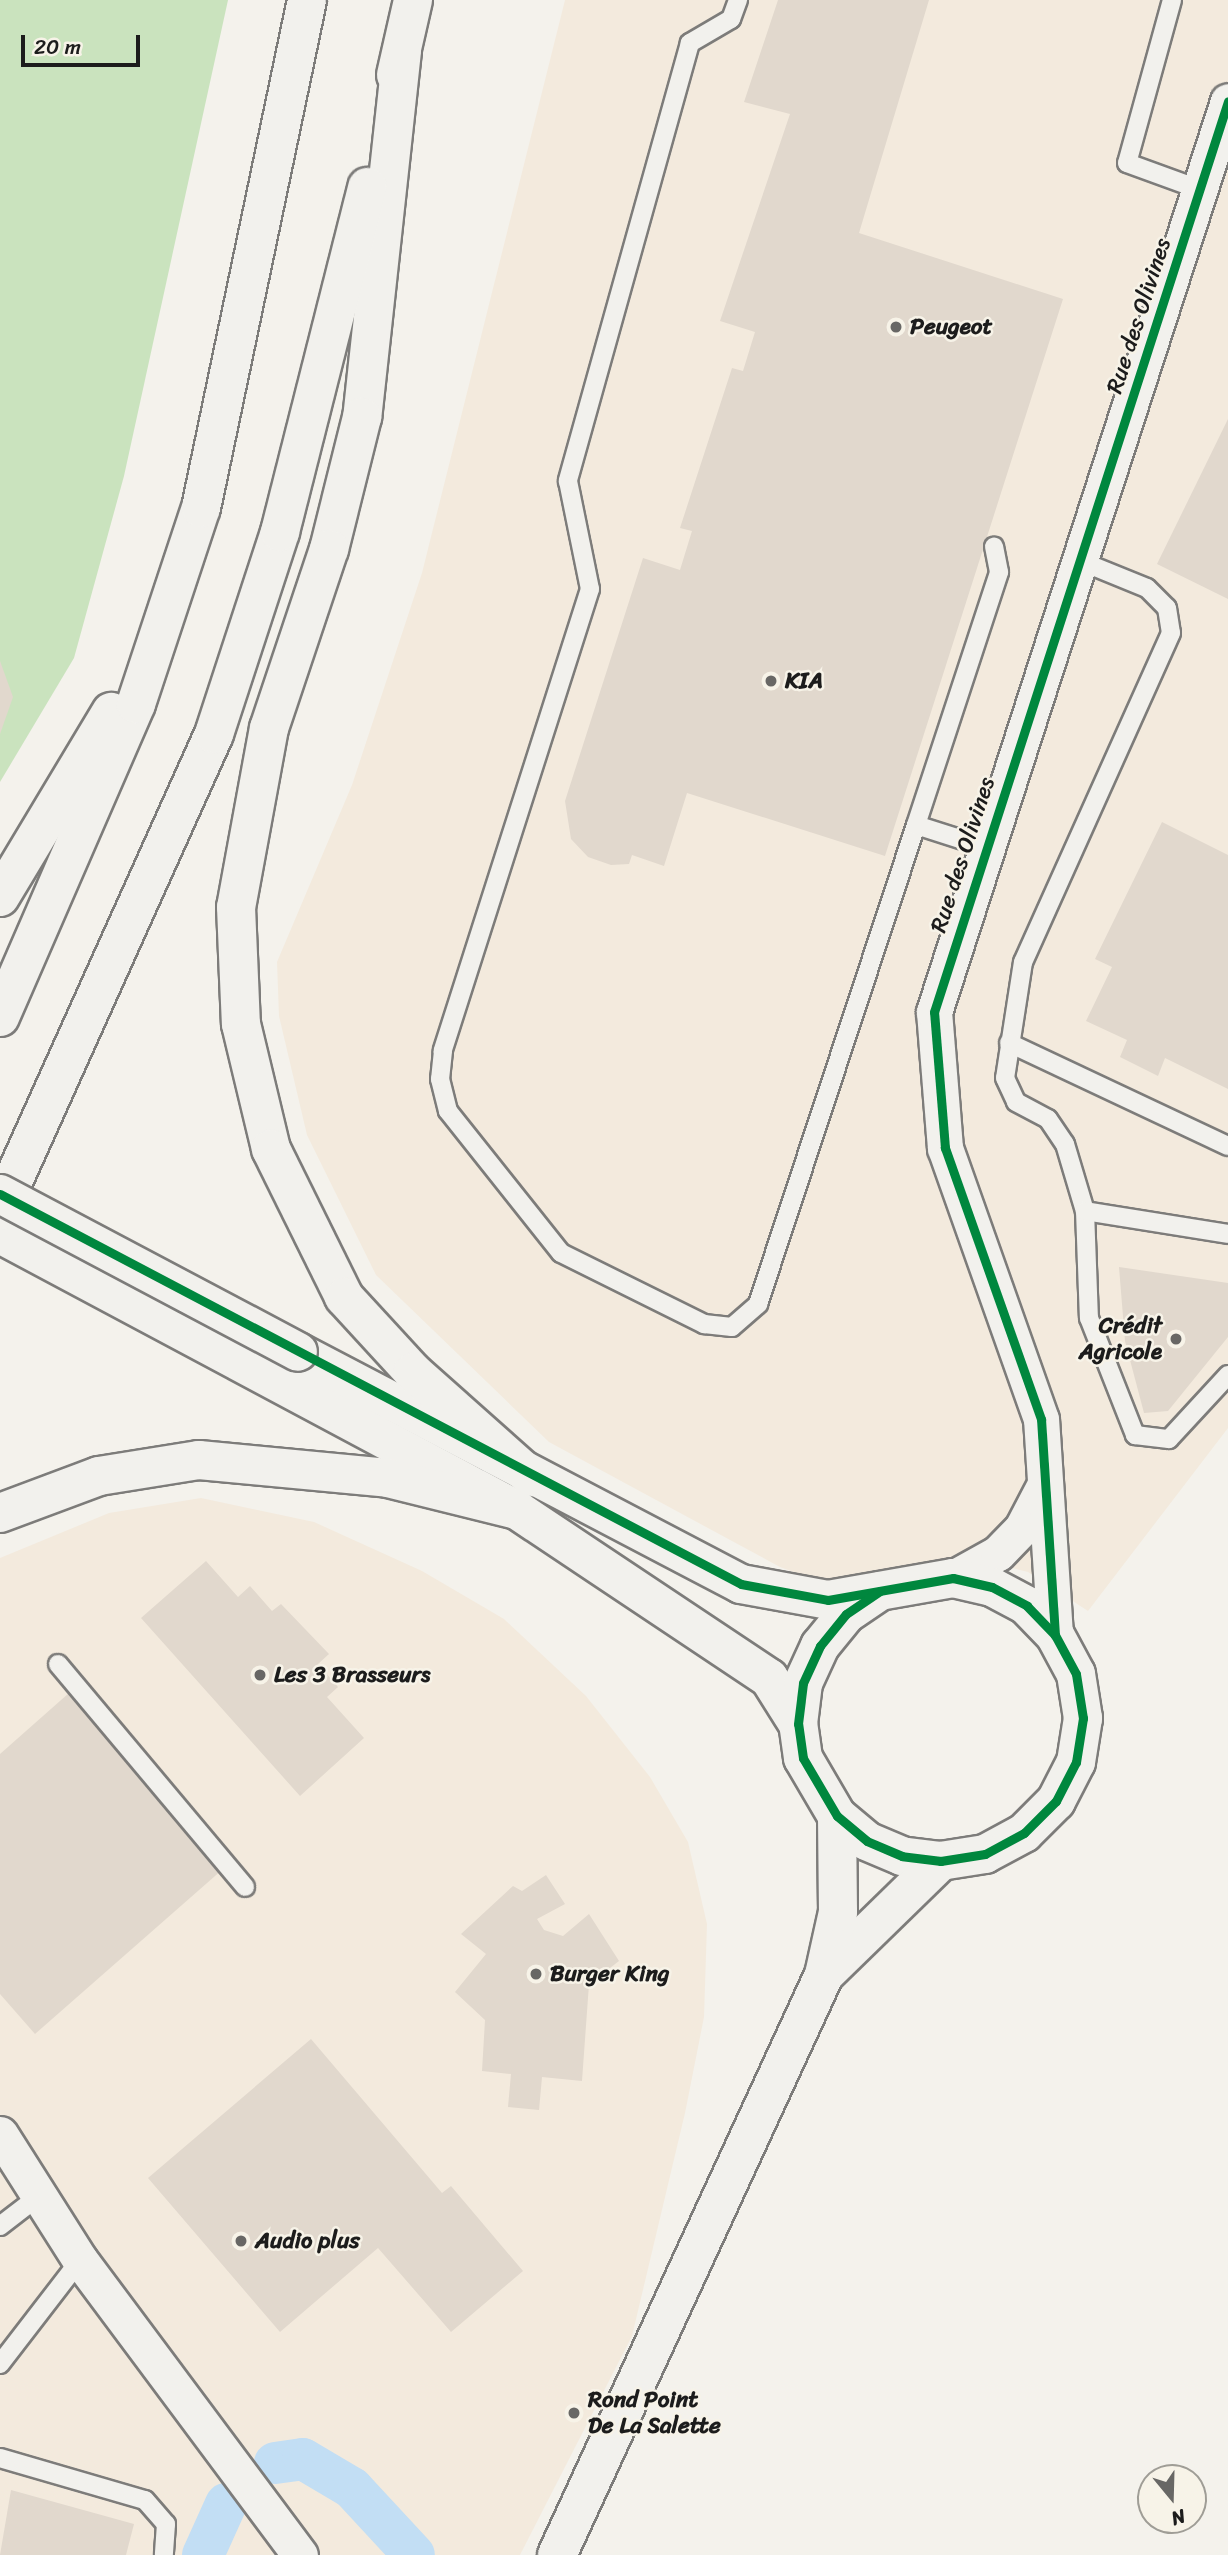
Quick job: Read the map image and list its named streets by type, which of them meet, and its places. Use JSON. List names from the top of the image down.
{
  "streets": {
    "street": ["Rue des Olivines"]
  },
  "places": [
    "Peugeot",
    "KIA",
    "Crédit Agricole",
    "Les 3 Brasseurs",
    "Burger King",
    "Audio plus",
    "Rond Point De La Salette"
  ],
  "scale_bar": "20 m",
  "north": "bottom"
}
